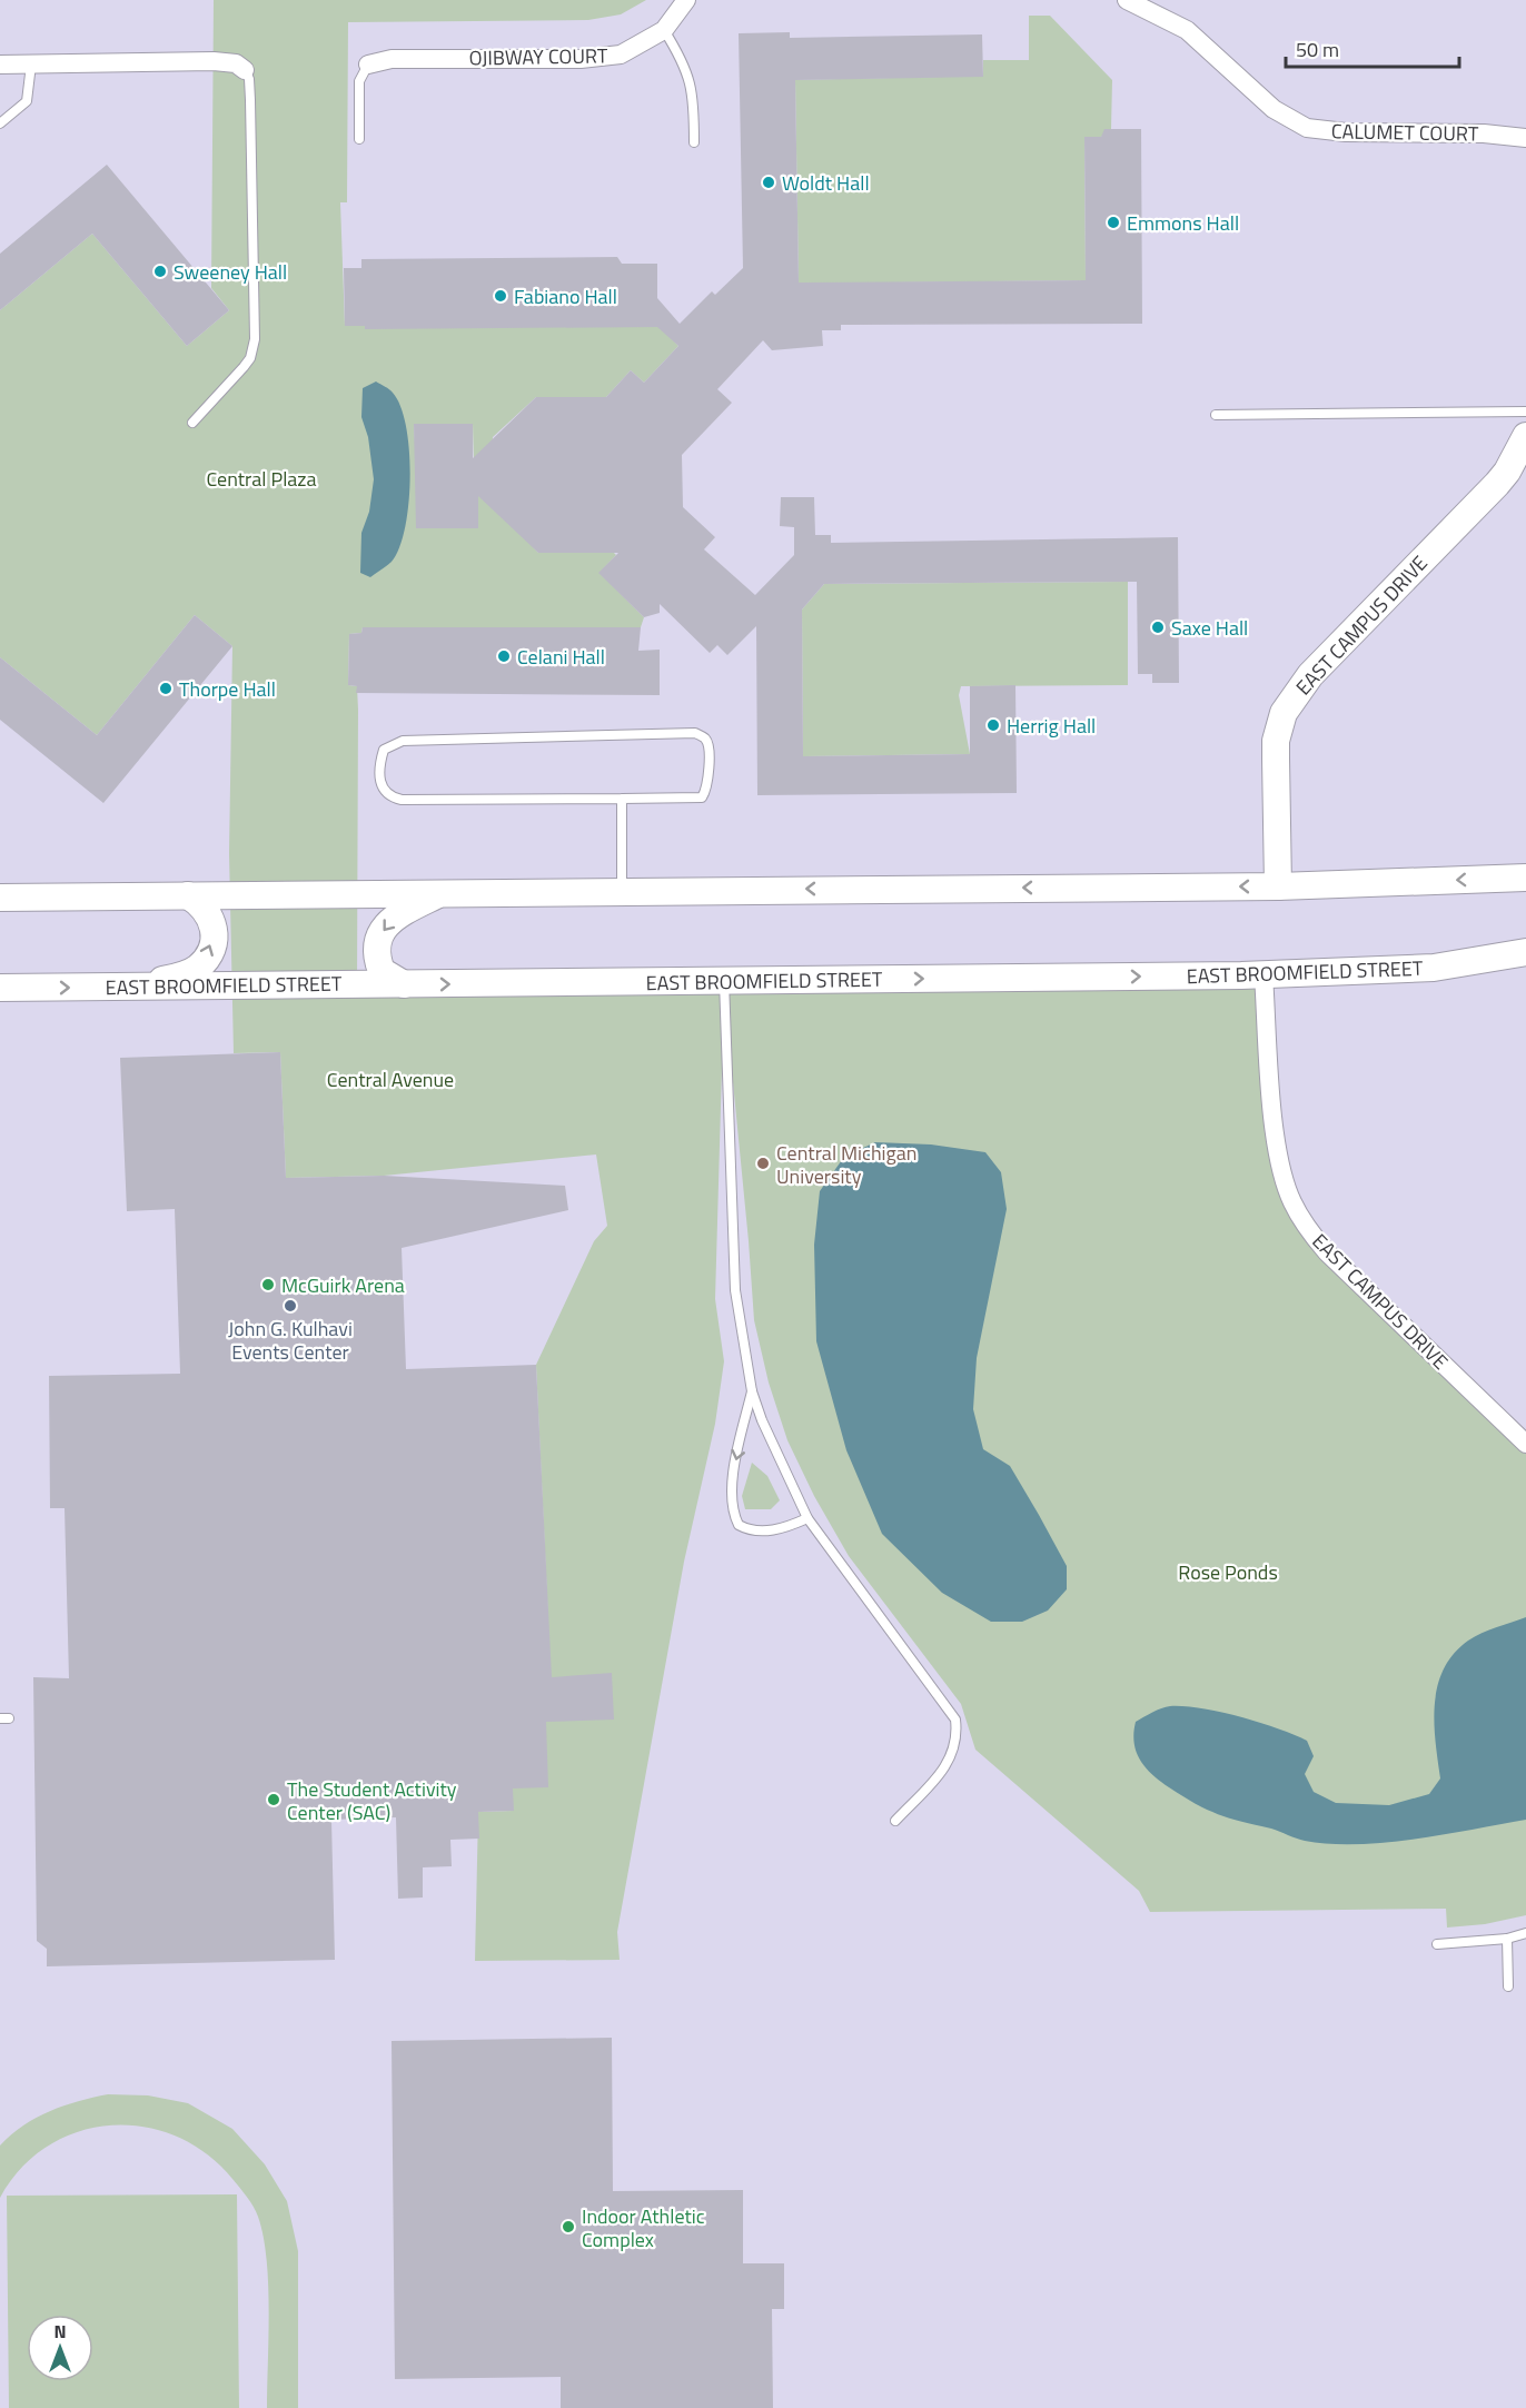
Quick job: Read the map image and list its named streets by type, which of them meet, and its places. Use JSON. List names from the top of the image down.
{
  "streets": {
    "main road": ["EAST CAMPUS DRIVE", "EAST BROOMFIELD STREET"],
    "street": ["OJIBWAY COURT", "CALUMET COURT"]
  },
  "crossings": [
    ["EAST CAMPUS DRIVE", "EAST BROOMFIELD STREET"]
  ],
  "parks": ["Central Plaza", "Central Avenue", "Rose Ponds"],
  "places": [
    "Woldt Hall",
    "Emmons Hall",
    "Sweeney Hall",
    "Fabiano Hall",
    "Saxe Hall",
    "Celani Hall",
    "Thorpe Hall",
    "Herrig Hall",
    "Central Michigan University",
    "McGuirk Arena",
    "John G. Kulhavi Events Center",
    "The Student Activity Center (SAC)",
    "Indoor Athletic Complex"
  ],
  "scale_bar": "50 m",
  "north": "top"
}
